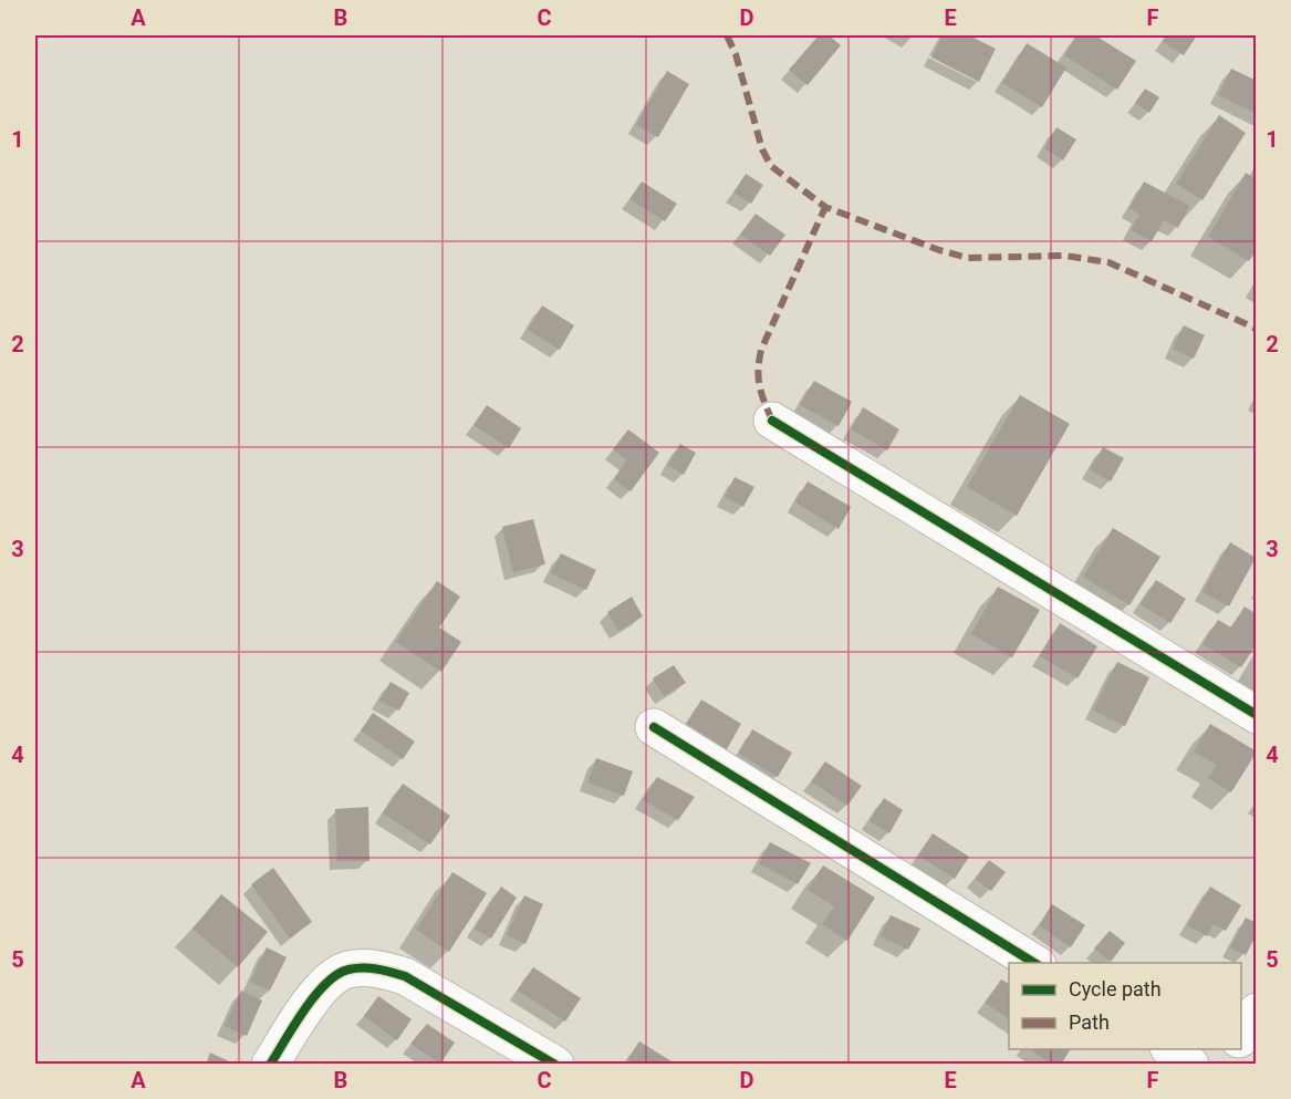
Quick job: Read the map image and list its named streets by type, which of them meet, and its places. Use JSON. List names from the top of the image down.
{
  "legend": ["Cycle path", "Path"],
  "grid": {
    "columns": [
      "A",
      "B",
      "C",
      "D",
      "E",
      "F"
    ],
    "rows": [
      "1",
      "2",
      "3",
      "4",
      "5"
    ]
  }
}
